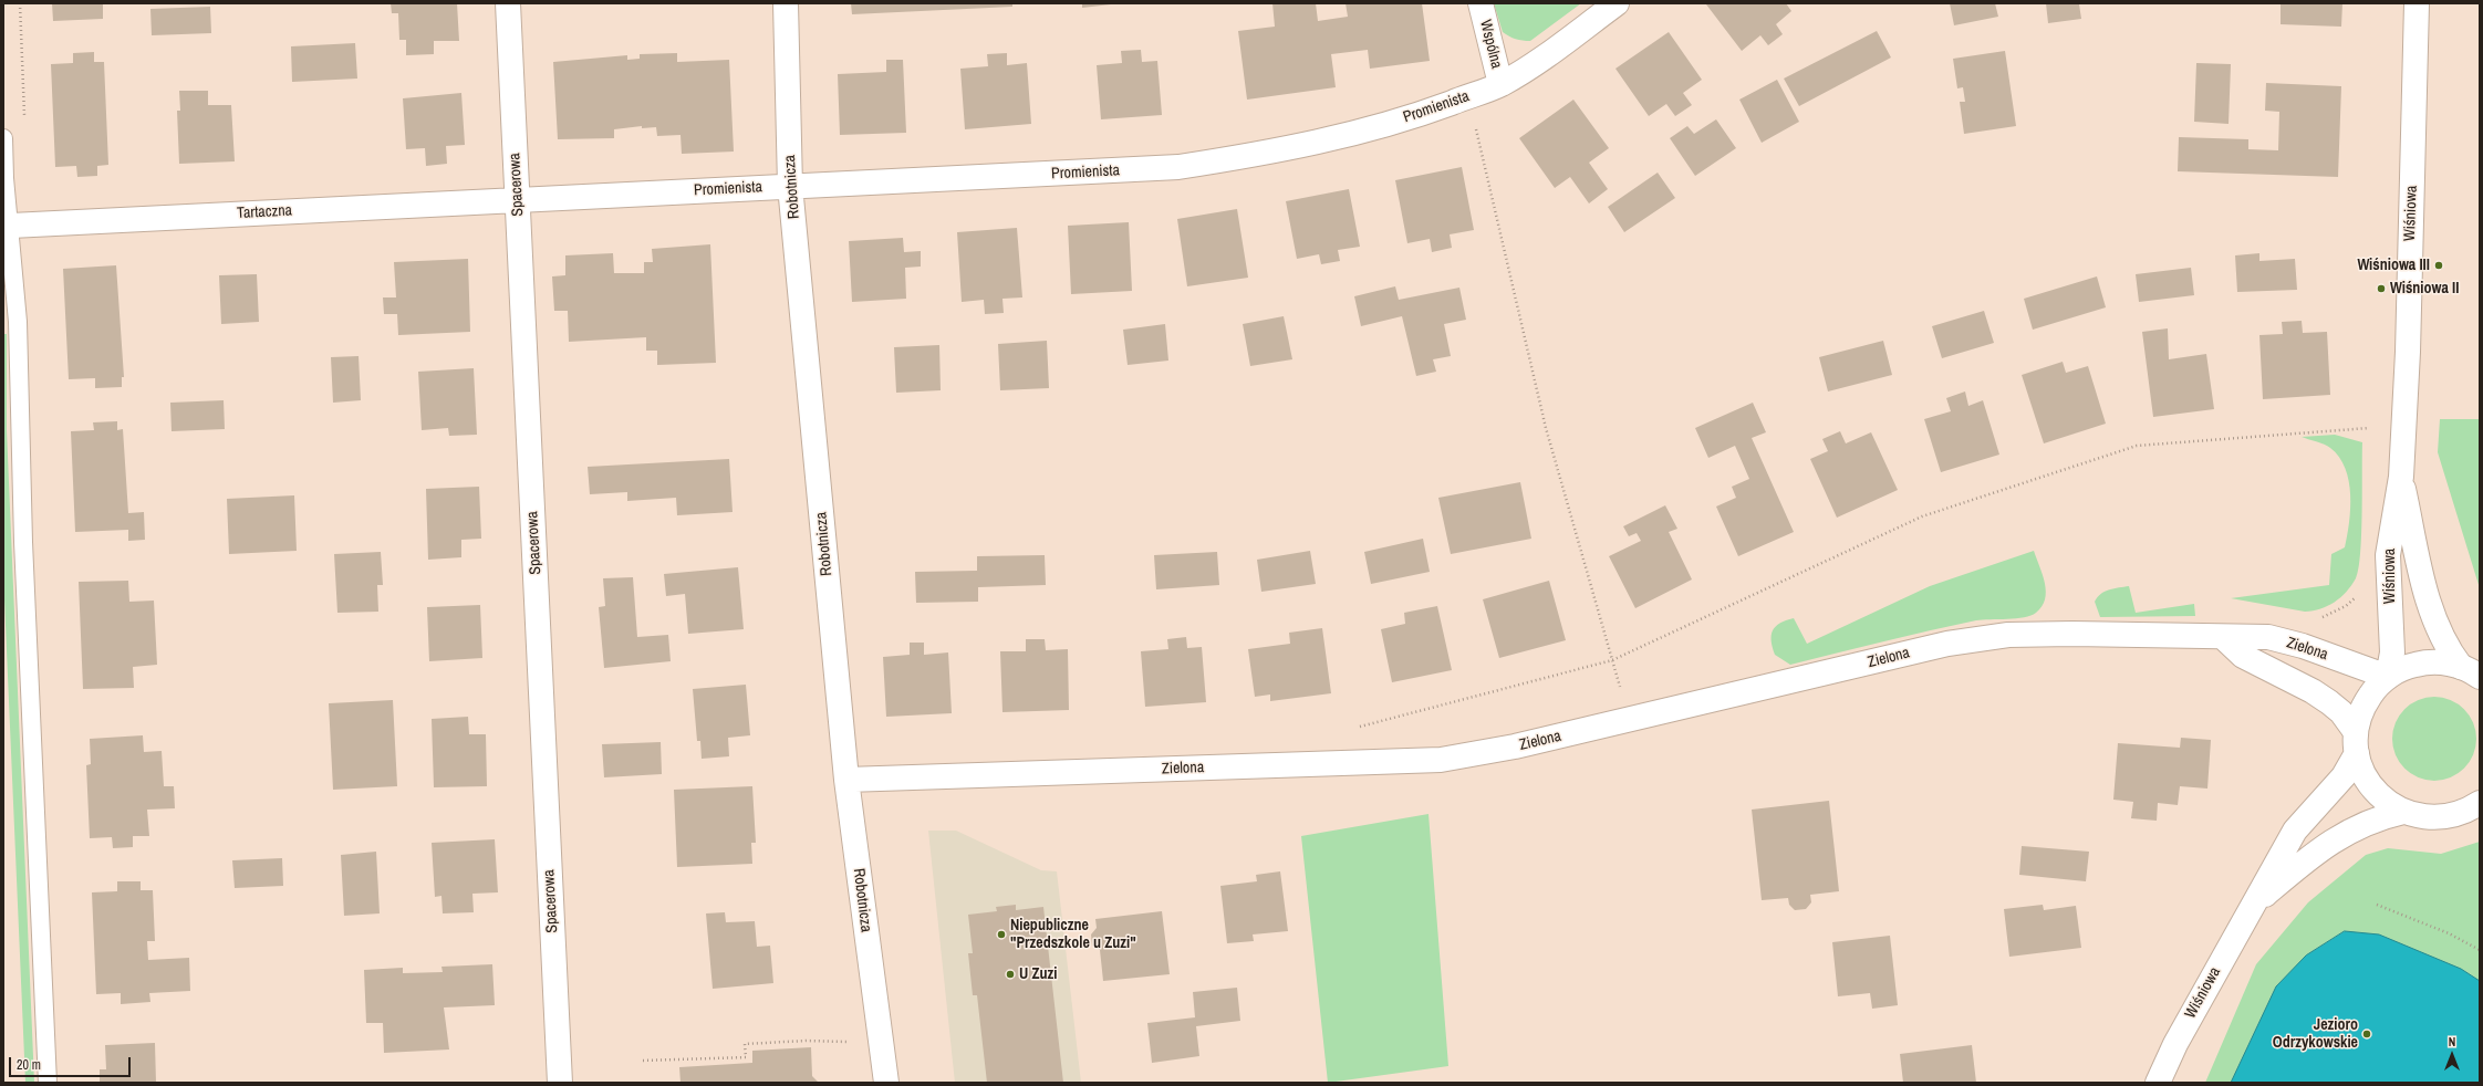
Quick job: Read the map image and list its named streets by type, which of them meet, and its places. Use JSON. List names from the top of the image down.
{
  "streets": {
    "street": [
      "Wspólna",
      "Promienista",
      "Spacerowa",
      "Robotnicza",
      "Tartaczna",
      "Wiśniowa",
      "Zielona"
    ]
  },
  "crossings": [
    ["Wspólna", "Promienista"],
    ["Promienista", "Spacerowa"],
    ["Promienista", "Robotnicza"],
    ["Promienista", "Tartaczna"],
    ["Spacerowa", "Tartaczna"],
    ["Robotnicza", "Zielona"],
    ["Wiśniowa", "Zielona"]
  ],
  "places": [
    "Wiśniowa III",
    "Wiśniowa II",
    "Niepubliczne \"Przedszkole u Zuzi\"",
    "U Zuzi",
    "Jezioro Odrzykowskie"
  ],
  "scale_bar": "20 m",
  "north": "top"
}
